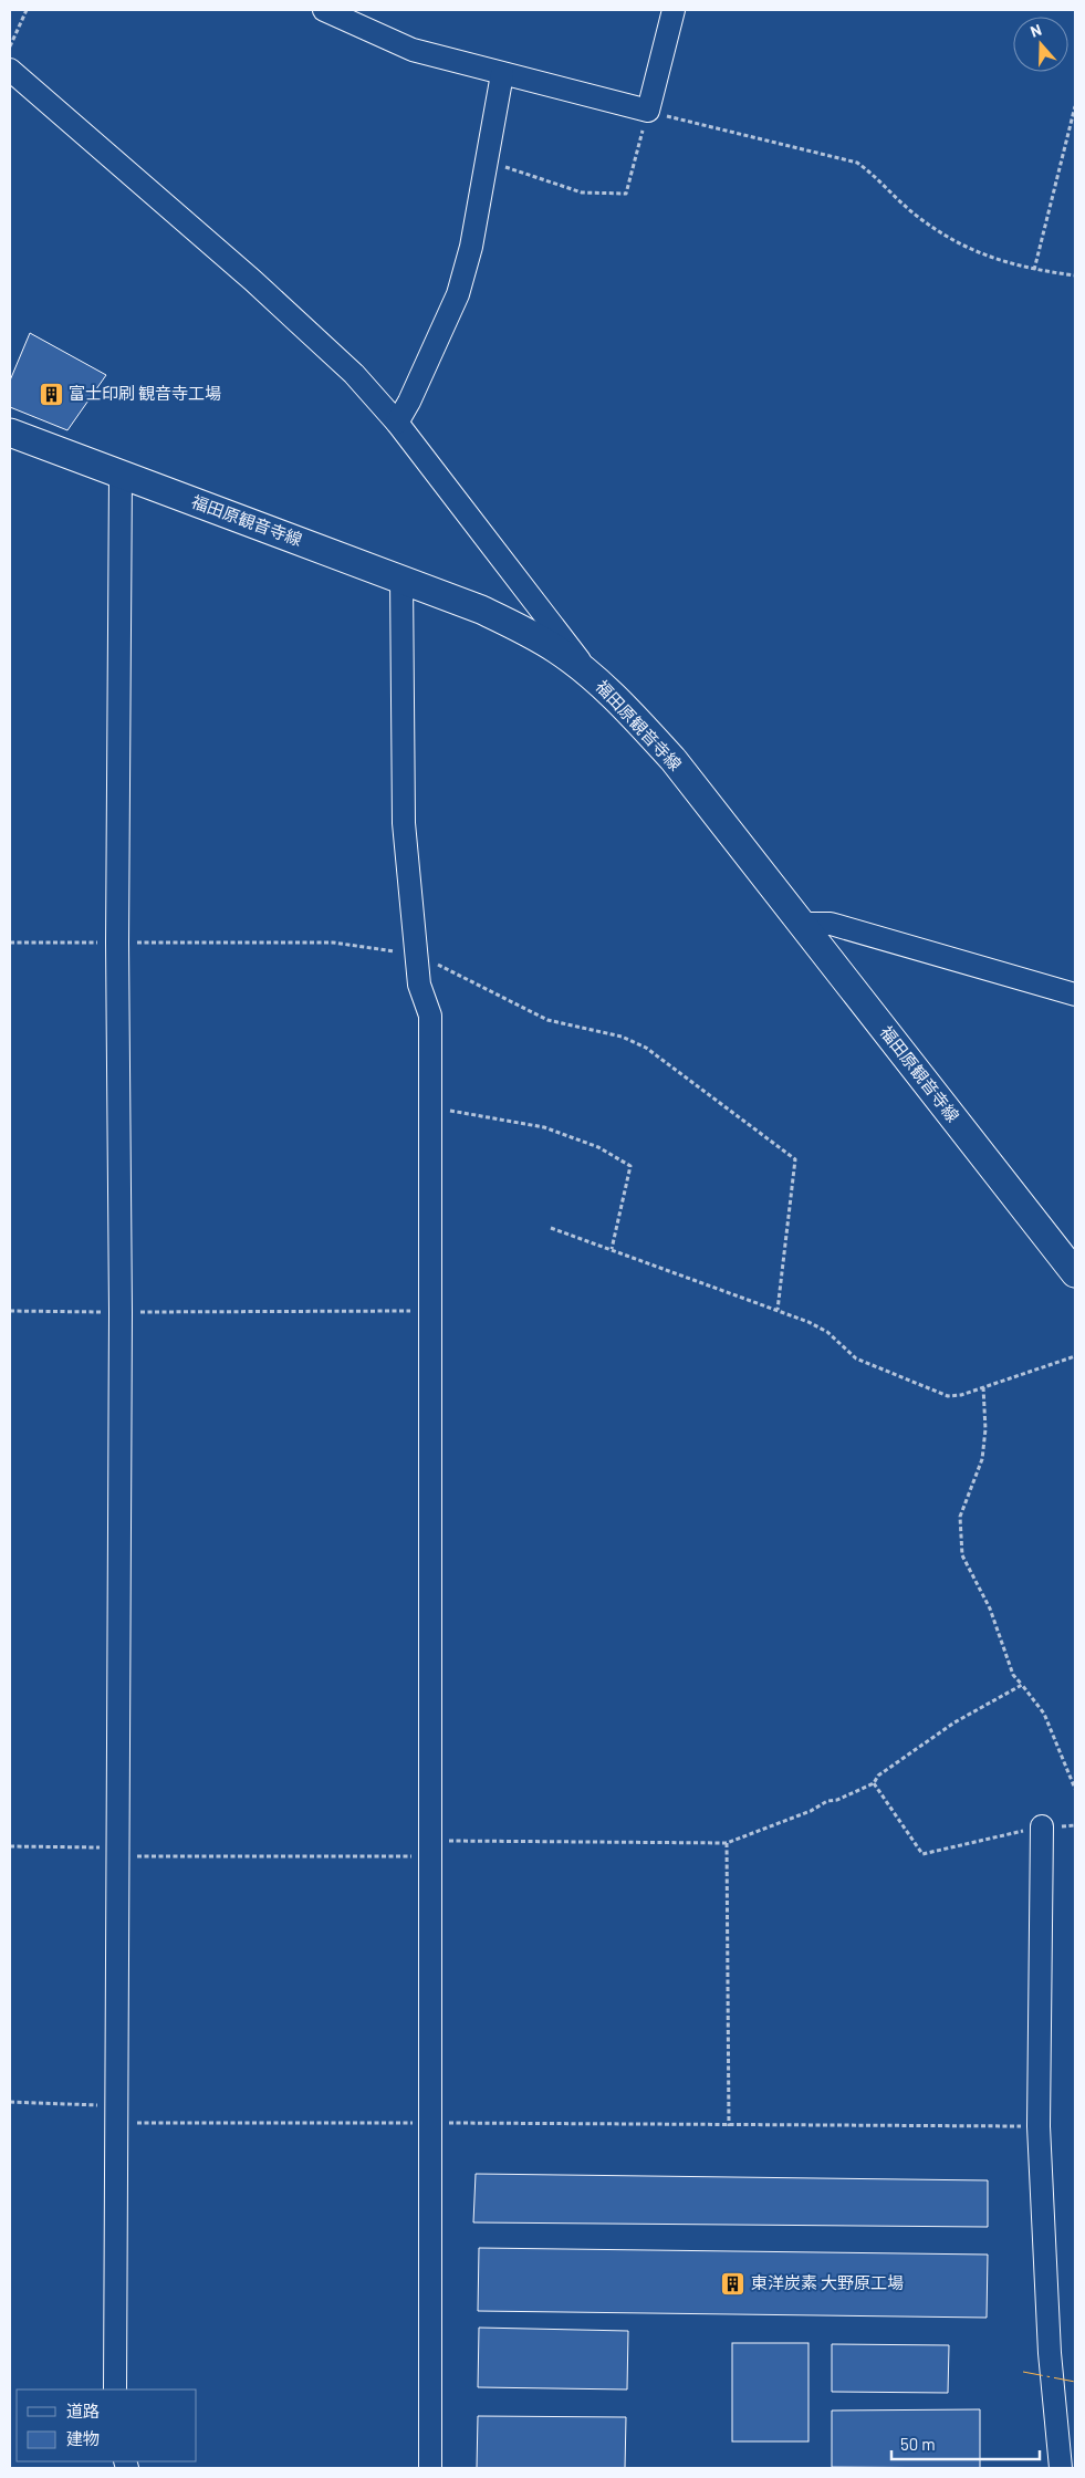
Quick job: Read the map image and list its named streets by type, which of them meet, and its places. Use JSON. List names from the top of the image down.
{
  "streets": {
    "main road": ["福田原観音寺線"]
  },
  "places": {
    "building": ["富士印刷 観音寺工場", "東洋炭素 大野原工場"]
  },
  "legend": ["道路", "建物"],
  "scale_bar": "50 m",
  "north": "top"
}
